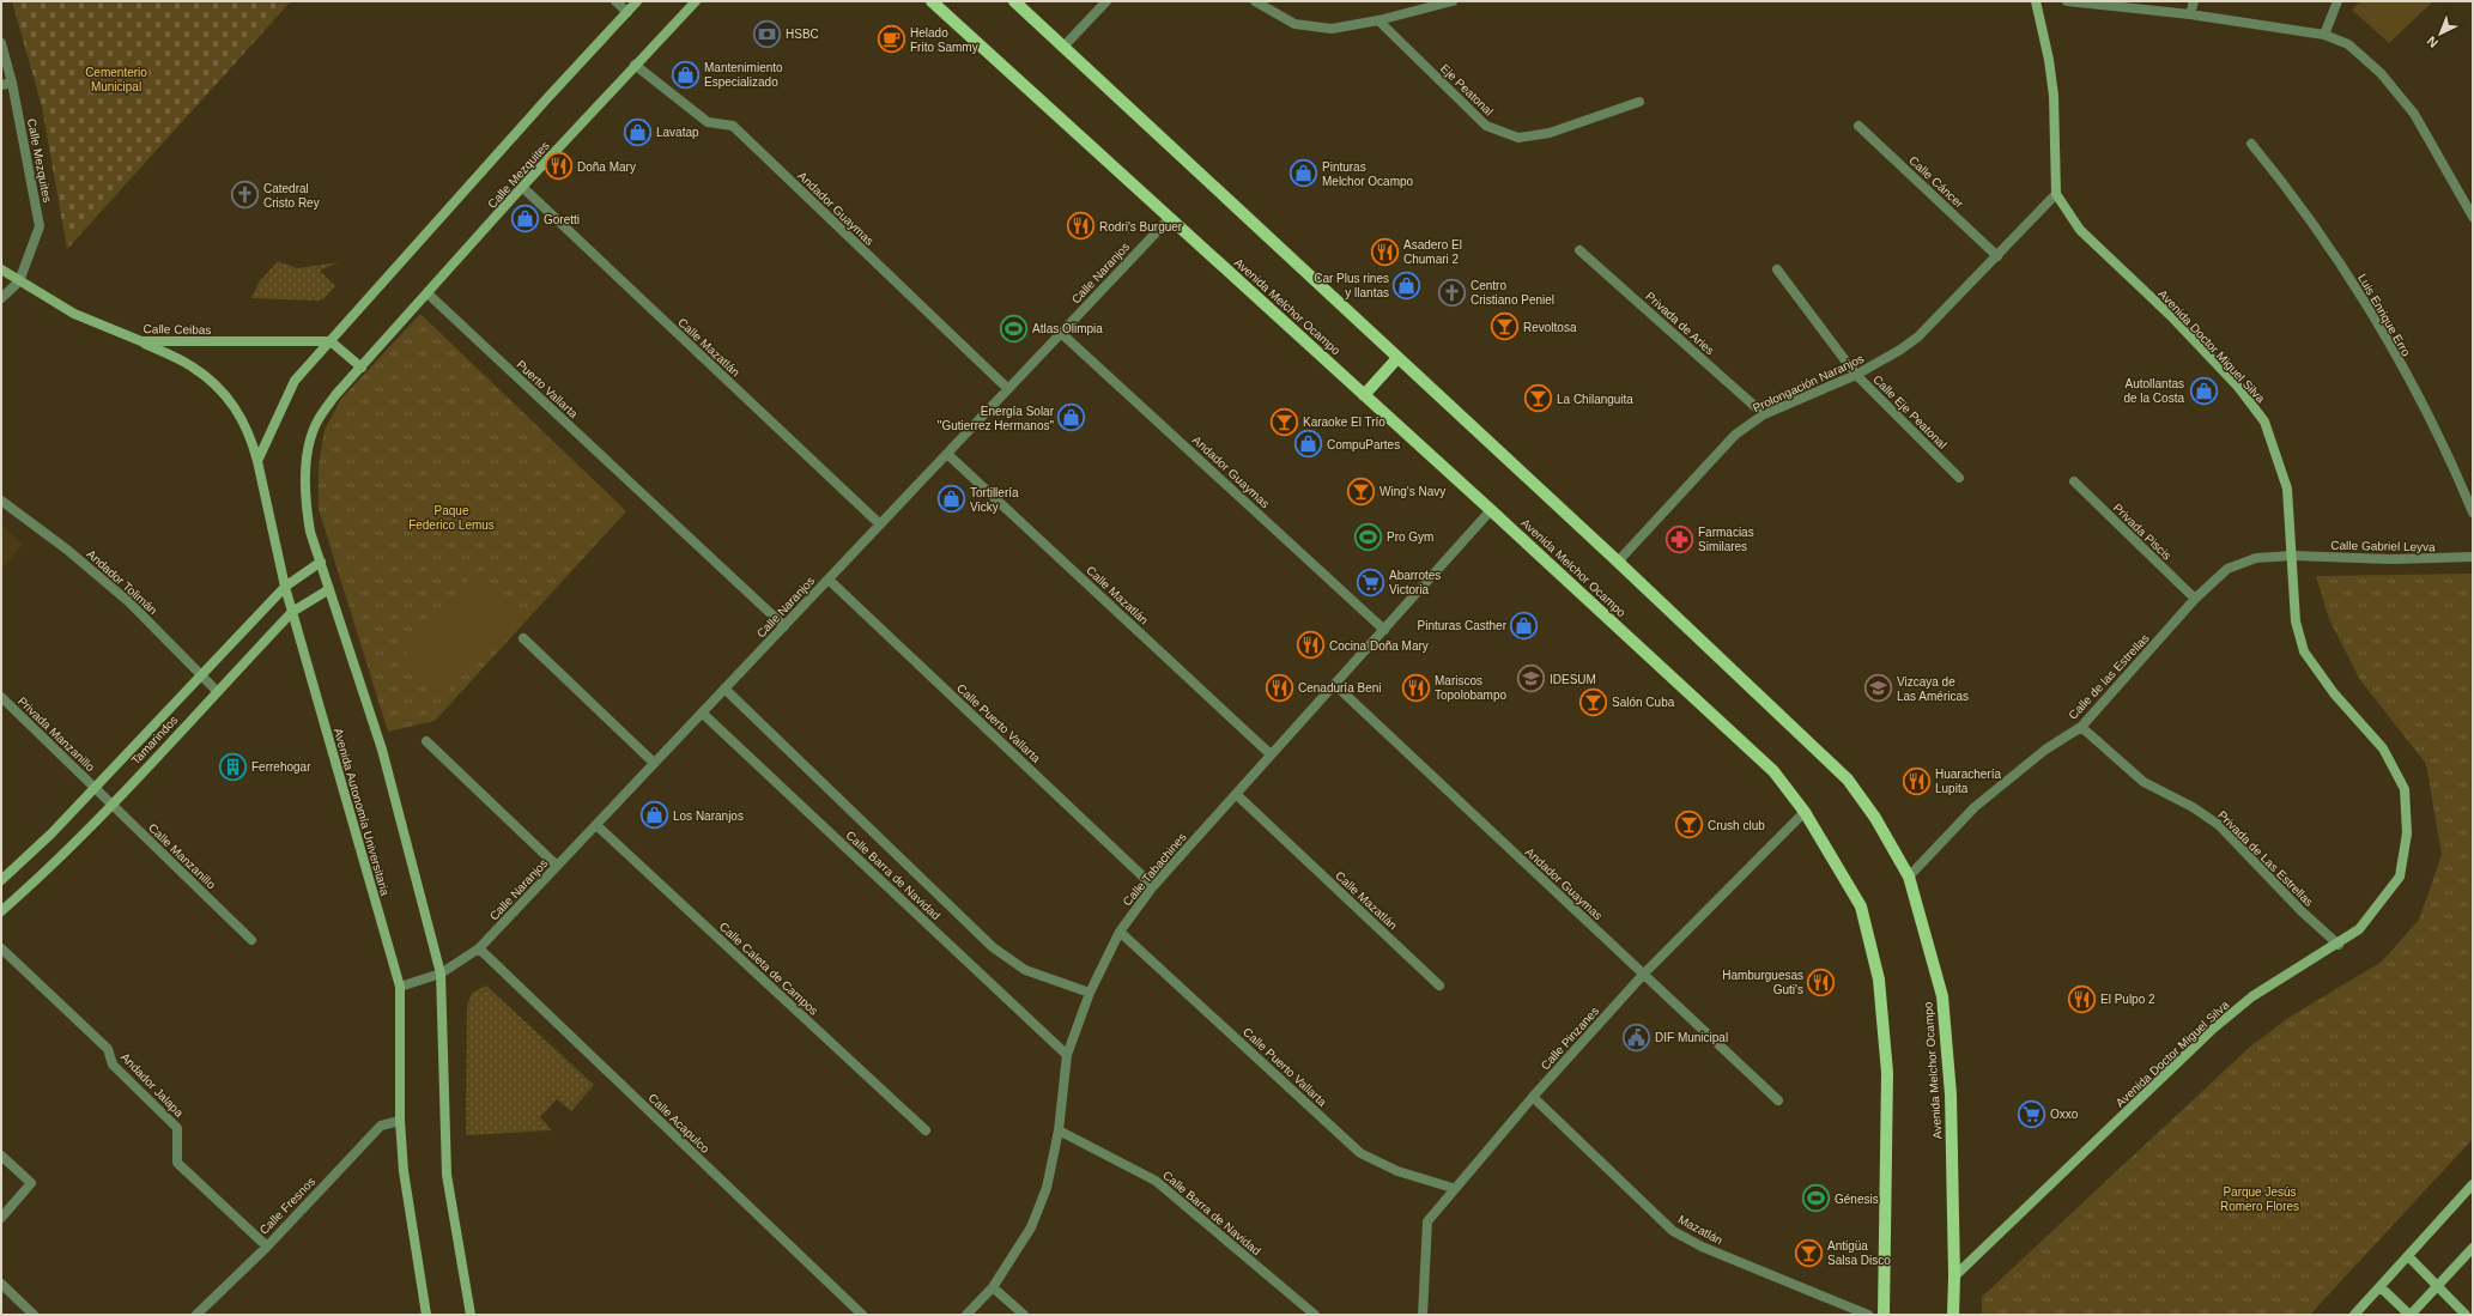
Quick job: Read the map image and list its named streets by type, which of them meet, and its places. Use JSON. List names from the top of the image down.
{
  "streets": {
    "main road": ["Avenida Melchor Ocampo"],
    "street": [
      "Eje Peatonal",
      "Calle Mezquites",
      "Calle Cáncer",
      "Andador Guaymas",
      "Calle Naranjos",
      "Luis Enrique Erro",
      "Privada de Aries",
      "Calle Ceibas",
      "Avenida Doctor Miguel Silva",
      "Calle Mazatlán",
      "Prolongación Naranjos",
      "Puerto Vallarta",
      "Calle Eje Peatonal",
      "Privada Piscis",
      "Calle Gabriel Leyva",
      "Andador Tolimán",
      "Calle de las Estrellas",
      "Calle Puerto Vallarta",
      "Privada Manzanillo",
      "Tamarindos",
      "Avenida Autonomía Universitaria",
      "Calle Manzanillo",
      "Privada de Las Estrellas",
      "Calle Tabachines",
      "Calle Barra de Navidad",
      "Calle Caleta de Campos",
      "Calle Pinzanes",
      "Andador Jalapa",
      "Calle Acapulco",
      "Calle Fresnos",
      "Mazatlán"
    ]
  },
  "crossings": [
    ["Calle Mezquites", "Andador Guaymas"],
    ["Calle Mezquites", "Calle Ceibas"],
    ["Calle Mezquites", "Calle Mazatlán"],
    ["Calle Mezquites", "Puerto Vallarta"],
    ["Calle Cáncer", "Prolongación Naranjos"],
    ["Andador Guaymas", "Calle Naranjos"],
    ["Andador Guaymas", "Calle Tabachines"],
    ["Andador Guaymas", "Calle Pinzanes"],
    ["Calle Naranjos", "Avenida Melchor Ocampo"],
    ["Calle Naranjos", "Calle Mazatlán"],
    ["Calle Naranjos", "Puerto Vallarta"],
    ["Calle Naranjos", "Calle Puerto Vallarta"],
    ["Calle Naranjos", "Avenida Autonomía Universitaria"],
    ["Calle Naranjos", "Calle Barra de Navidad"],
    ["Calle Naranjos", "Calle Caleta de Campos"],
    ["Calle Naranjos", "Calle Acapulco"],
    ["Avenida Melchor Ocampo", "Avenida Doctor Miguel Silva"],
    ["Avenida Melchor Ocampo", "Prolongación Naranjos"],
    ["Avenida Melchor Ocampo", "Calle de las Estrellas"],
    ["Avenida Melchor Ocampo", "Calle Tabachines"],
    ["Avenida Melchor Ocampo", "Calle Pinzanes"],
    ["Privada de Aries", "Prolongación Naranjos"],
    ["Calle Ceibas", "Avenida Autonomía Universitaria"],
    ["Avenida Doctor Miguel Silva", "Prolongación Naranjos"],
    ["Avenida Doctor Miguel Silva", "Calle Gabriel Leyva"],
    ["Avenida Doctor Miguel Silva", "Calle de las Estrellas"],
    ["Avenida Doctor Miguel Silva", "Privada de Las Estrellas"],
    ["Calle Mazatlán", "Calle Tabachines"],
    ["Prolongación Naranjos", "Calle Eje Peatonal"],
    ["Privada Piscis", "Calle de las Estrellas"],
    ["Calle Gabriel Leyva", "Calle de las Estrellas"],
    ["Andador Tolimán", "Tamarindos"],
    ["Calle de las Estrellas", "Privada de Las Estrellas"],
    ["Calle Puerto Vallarta", "Calle Tabachines"],
    ["Calle Puerto Vallarta", "Calle Pinzanes"],
    ["Privada Manzanillo", "Tamarindos"],
    ["Privada Manzanillo", "Calle Manzanillo"],
    ["Tamarindos", "Avenida Autonomía Universitaria"],
    ["Tamarindos", "Calle Manzanillo"],
    ["Avenida Autonomía Universitaria", "Calle Fresnos"],
    ["Calle Tabachines", "Calle Barra de Navidad"],
    ["Calle Pinzanes", "Mazatlán"],
    ["Andador Jalapa", "Calle Fresnos"]
  ],
  "parks": ["Cementerio Municipal", "Paque Federico Lemus", "Parque Jesús Romero Flores"],
  "places": {
    "bank": ["HSBC"],
    "cafe": ["Helado Frito Sammy"],
    "shop": [
      "Mantenimiento Especializado",
      "Lavatap",
      "Pinturas Melchor Ocampo",
      "Goretti",
      "Car Plus rines y llantas",
      "Autollantas de la Costa",
      "Energía Solar \"Gutierrez Hermanos\"",
      "CompuPartes",
      "Tortillería Vicky",
      "Pinturas Casther",
      "Los Naranjos"
    ],
    "restaurant": [
      "Doña Mary",
      "Rodri's Burguer",
      "Asadero El Chumari 2",
      "Cocina Doña Mary",
      "Cenaduría Beni",
      "Mariscos Topolobampo",
      "Huarachería Lupita",
      "Hamburguesas Guti's",
      "El Pulpo 2"
    ],
    "church": ["Catedral Cristo Rey", "Centro Cristiano Peniel"],
    "bar": [
      "Revoltosa",
      "La Chilanguita",
      "Karaoke El Trío",
      "Wing's Navy",
      "Salón Cuba",
      "Crush club",
      "Antigüa Salsa Disco"
    ],
    "sports": ["Atlas Olimpia", "Pro Gym", "Génesis"],
    "pharmacy": ["Farmacias Similares"],
    "supermarket": ["Abarrotes Victoria", "Oxxo"],
    "school or university": ["IDESUM", "Vizcaya de Las Américas"],
    "building": ["Ferrehogar"],
    "public building": ["DIF Municipal"]
  },
  "north": "bottom left"
}
